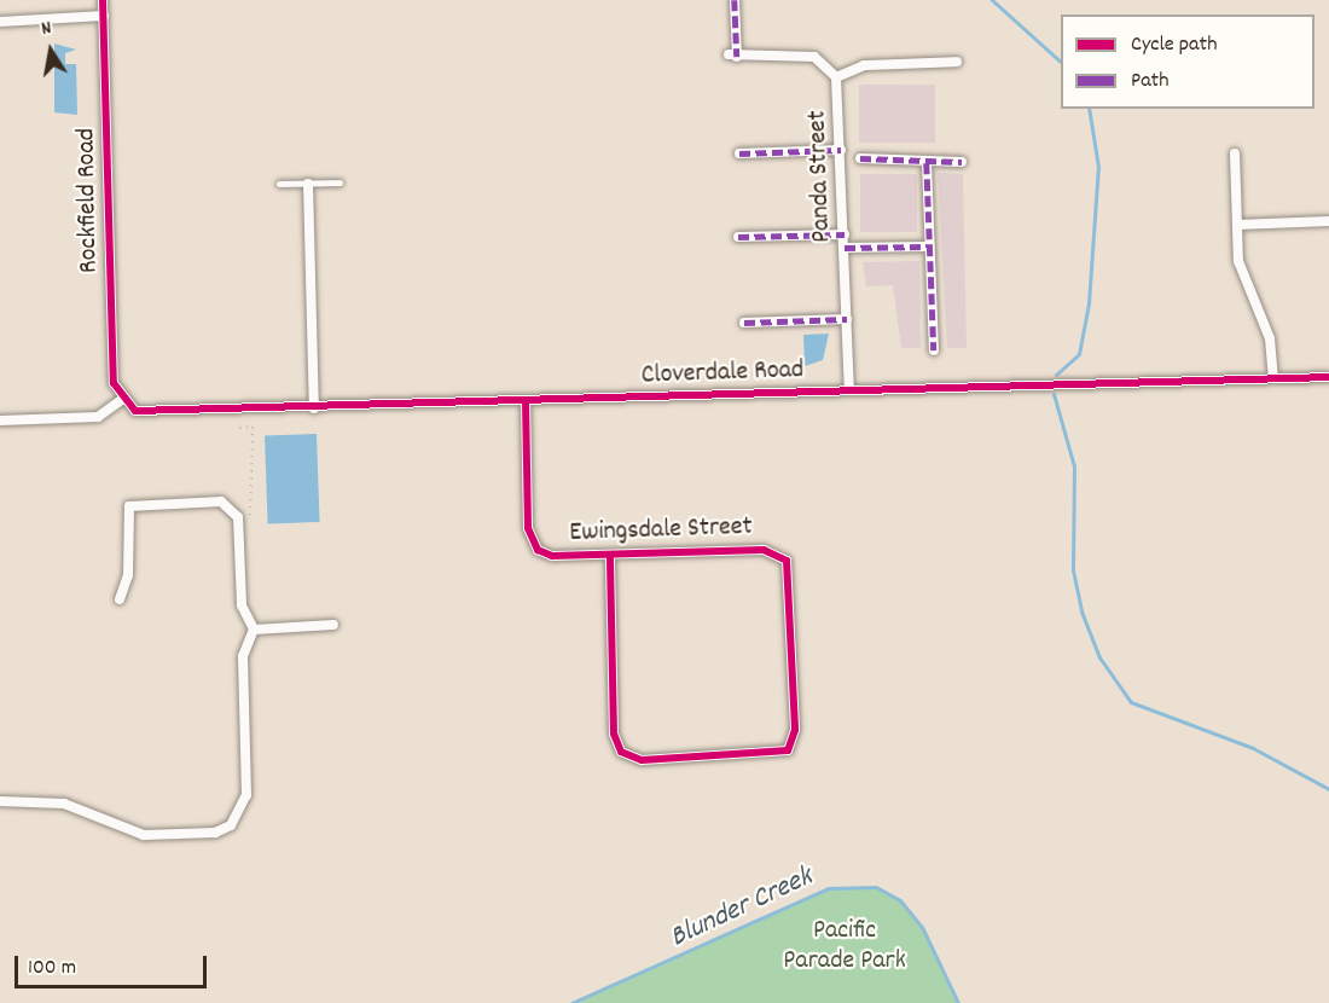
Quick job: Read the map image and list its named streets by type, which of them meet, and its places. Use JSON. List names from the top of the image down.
{
  "streets": {
    "street": [
      "Panda Street",
      "Rockfield Road",
      "Cloverdale Road",
      "Ewingsdale Street"
    ]
  },
  "crossings": [
    ["Panda Street", "Cloverdale Road"],
    ["Rockfield Road", "Cloverdale Road"],
    ["Cloverdale Road", "Ewingsdale Street"]
  ],
  "water": ["Blunder Creek"],
  "parks": ["Pacific Parade Park"],
  "legend": ["Cycle path", "Path"],
  "scale_bar": "100 m",
  "north": "top"
}
